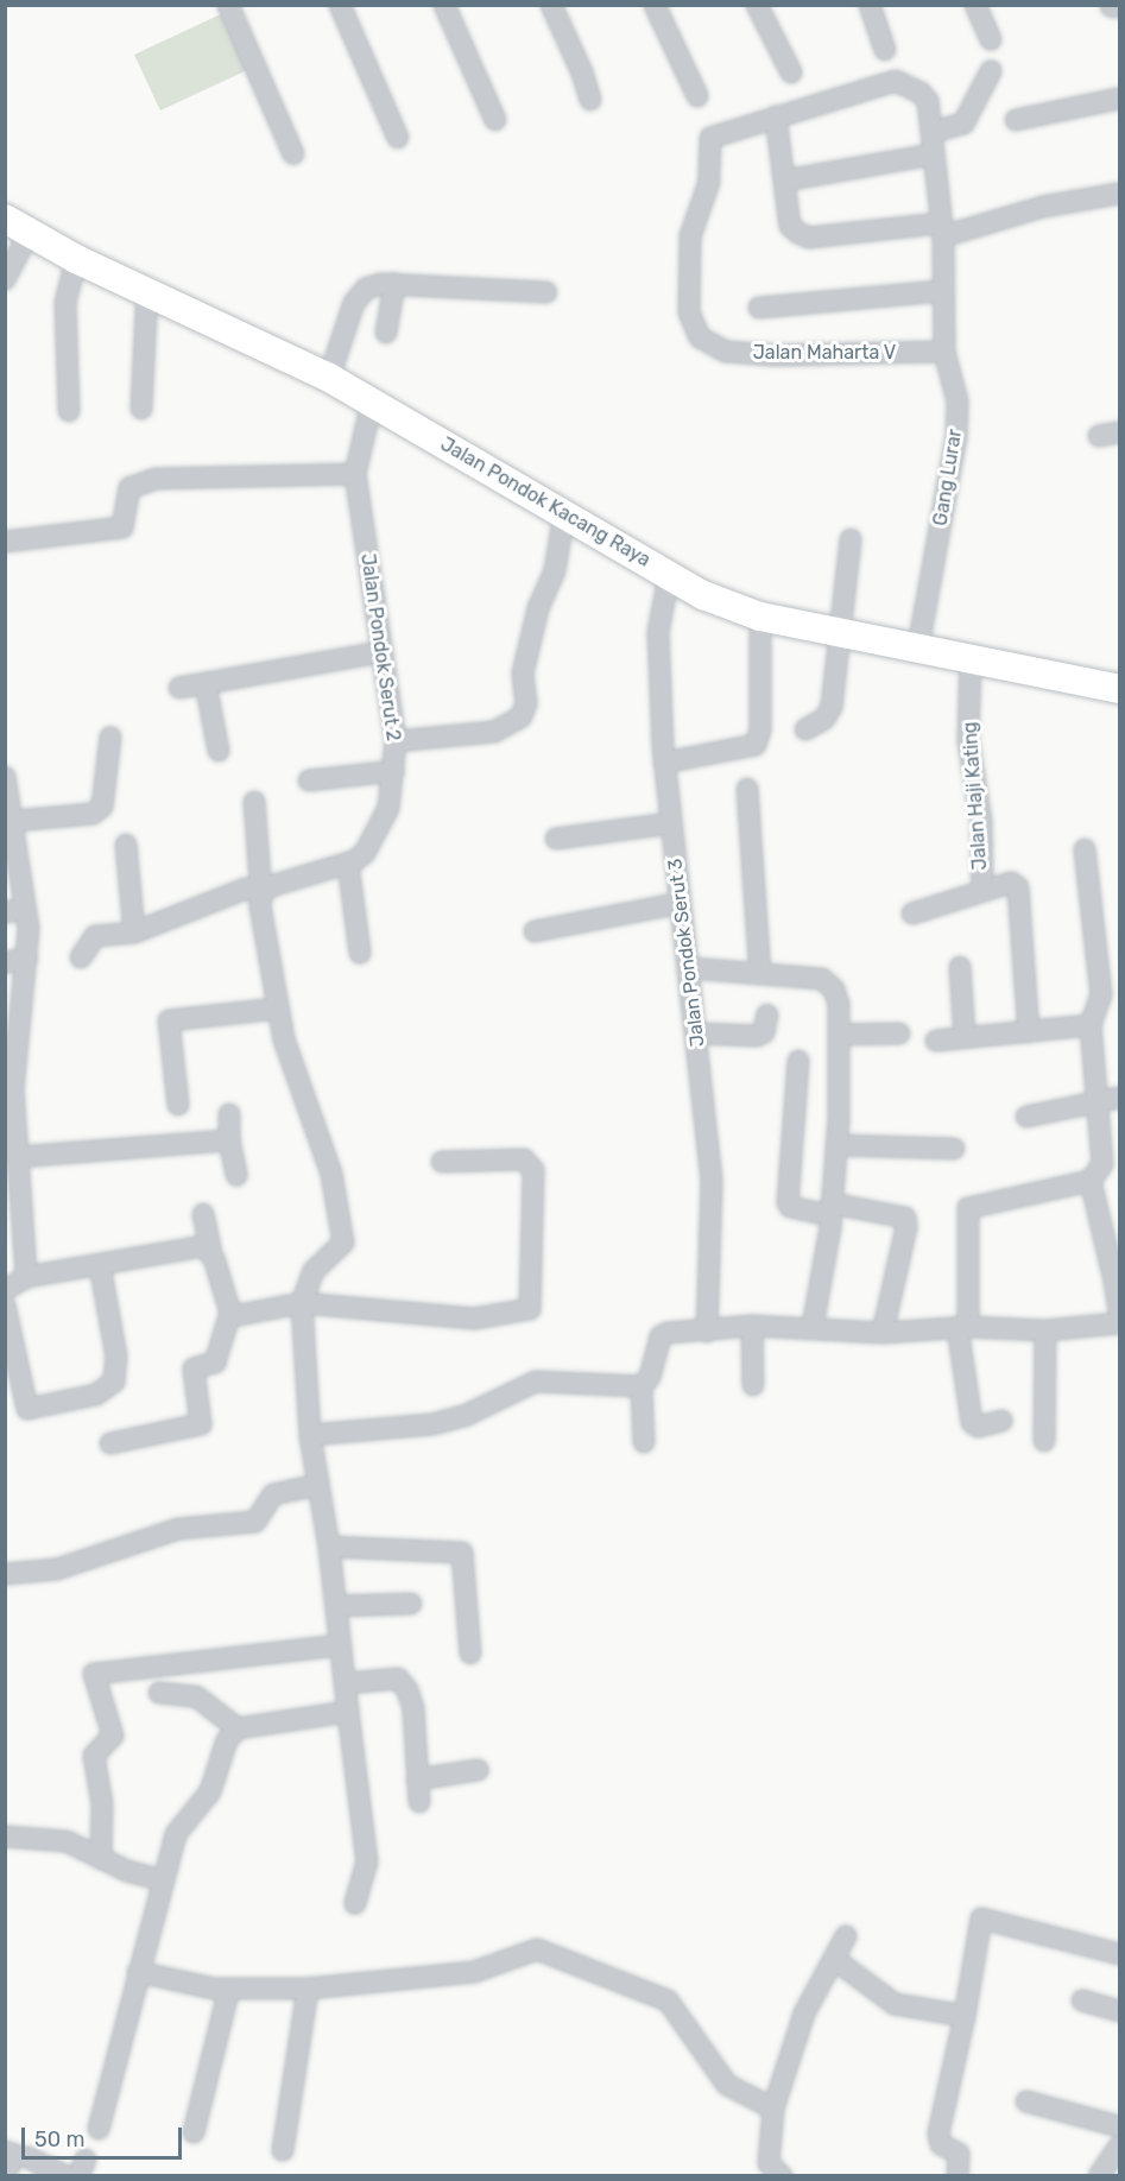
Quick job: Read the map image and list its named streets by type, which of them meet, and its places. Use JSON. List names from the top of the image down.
{
  "streets": {
    "main road": ["Jalan Pondok Kacang Raya"],
    "street": [
      "Jalan Maharta V",
      "Gang Lurar",
      "Jalan Pondok Serut 2",
      "Jalan Haji Kating",
      "Jalan Pondok Serut 3"
    ]
  },
  "crossings": [
    ["Jalan Maharta V", "Gang Lurar"],
    ["Gang Lurar", "Jalan Pondok Kacang Raya"],
    ["Jalan Pondok Kacang Raya", "Jalan Pondok Serut 2"],
    ["Jalan Pondok Kacang Raya", "Jalan Haji Kating"],
    ["Jalan Pondok Kacang Raya", "Jalan Pondok Serut 3"]
  ],
  "scale_bar": "50 m"
}
